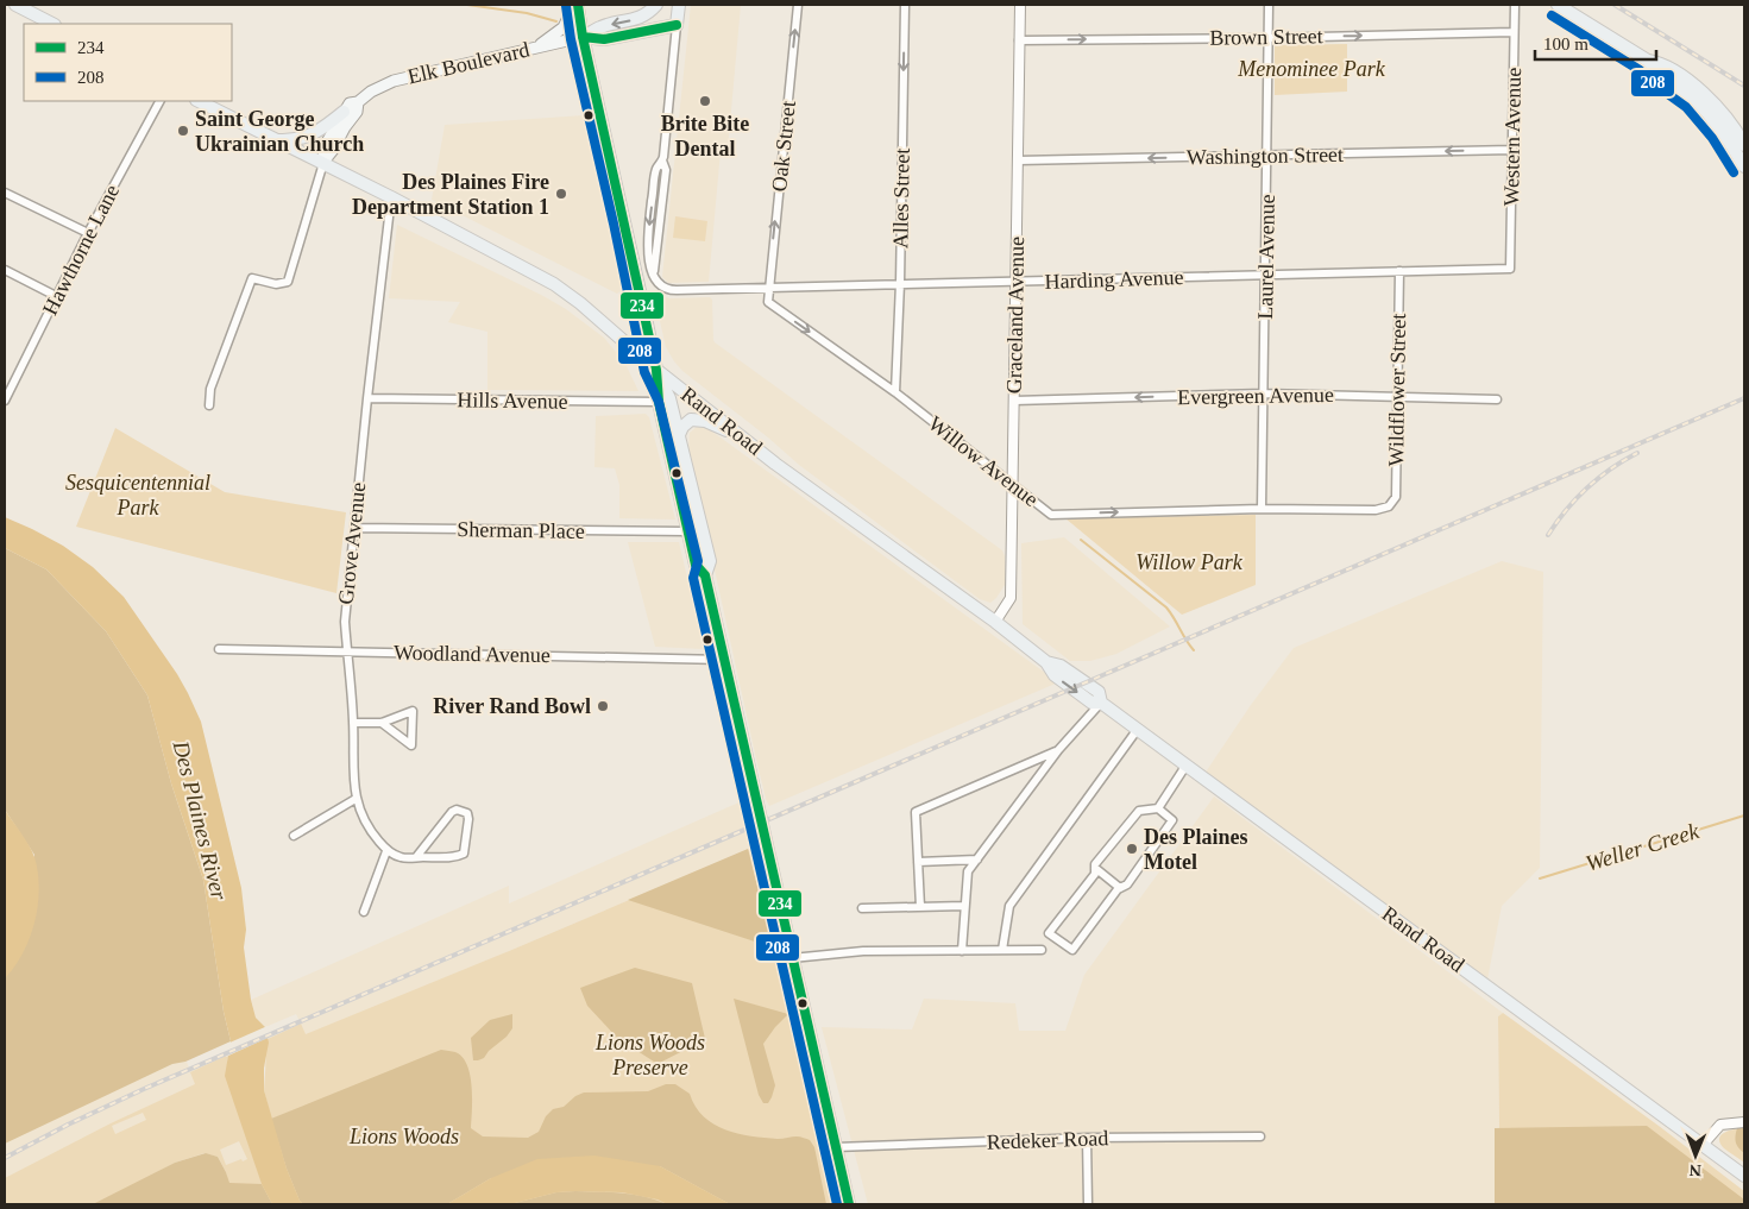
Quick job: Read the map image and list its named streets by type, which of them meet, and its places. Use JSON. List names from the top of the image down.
{
  "streets": {
    "main road": ["Elk Boulevard", "Rand Road"],
    "street": [
      "Brown Street",
      "Western Avenue",
      "Oak Street",
      "Washington Street",
      "Alles Street",
      "Hawthorne Lane",
      "Laurel Avenue",
      "Harding Avenue",
      "Graceland Avenue",
      "Wildflower Street",
      "Evergreen Avenue",
      "Hills Avenue",
      "Willow Avenue",
      "Sherman Place",
      "Grove Avenue",
      "Woodland Avenue",
      "Redeker Road"
    ]
  },
  "crossings": [
    ["Brown Street", "Western Avenue"],
    ["Brown Street", "Laurel Avenue"],
    ["Brown Street", "Graceland Avenue"],
    ["Elk Boulevard", "Harding Avenue"],
    ["Elk Boulevard", "Rand Road"],
    ["Western Avenue", "Washington Street"],
    ["Western Avenue", "Harding Avenue"],
    ["Oak Street", "Harding Avenue"],
    ["Oak Street", "Willow Avenue"],
    ["Washington Street", "Laurel Avenue"],
    ["Washington Street", "Graceland Avenue"],
    ["Alles Street", "Harding Avenue"],
    ["Alles Street", "Willow Avenue"],
    ["Laurel Avenue", "Harding Avenue"],
    ["Laurel Avenue", "Evergreen Avenue"],
    ["Laurel Avenue", "Willow Avenue"],
    ["Harding Avenue", "Graceland Avenue"],
    ["Harding Avenue", "Wildflower Street"],
    ["Harding Avenue", "Willow Avenue"],
    ["Graceland Avenue", "Evergreen Avenue"],
    ["Graceland Avenue", "Rand Road"],
    ["Graceland Avenue", "Willow Avenue"],
    ["Wildflower Street", "Evergreen Avenue"],
    ["Wildflower Street", "Willow Avenue"],
    ["Hills Avenue", "Grove Avenue"],
    ["Rand Road", "Grove Avenue"],
    ["Sherman Place", "Grove Avenue"],
    ["Grove Avenue", "Woodland Avenue"]
  ],
  "one_way": [
    "Brown Street",
    "Oak Street",
    "Washington Street",
    "Alles Street",
    "Evergreen Avenue",
    "Willow Avenue"
  ],
  "water": ["Des Plaines River", "Weller Creek"],
  "parks": [
    "Menominee Park",
    "Sesquicentennial Park",
    "Willow Park",
    "Lions Woods Preserve",
    "Lions Woods"
  ],
  "places": [
    "Brite Bite Dental",
    "Saint George Ukrainian Church",
    "Des Plaines Fire Department Station 1",
    "River Rand Bowl",
    "Des Plaines Motel"
  ],
  "lines": ["transit line 234", "transit line 208"],
  "legend": ["234", "208"],
  "scale_bar": "100 m",
  "north": "bottom"
}
